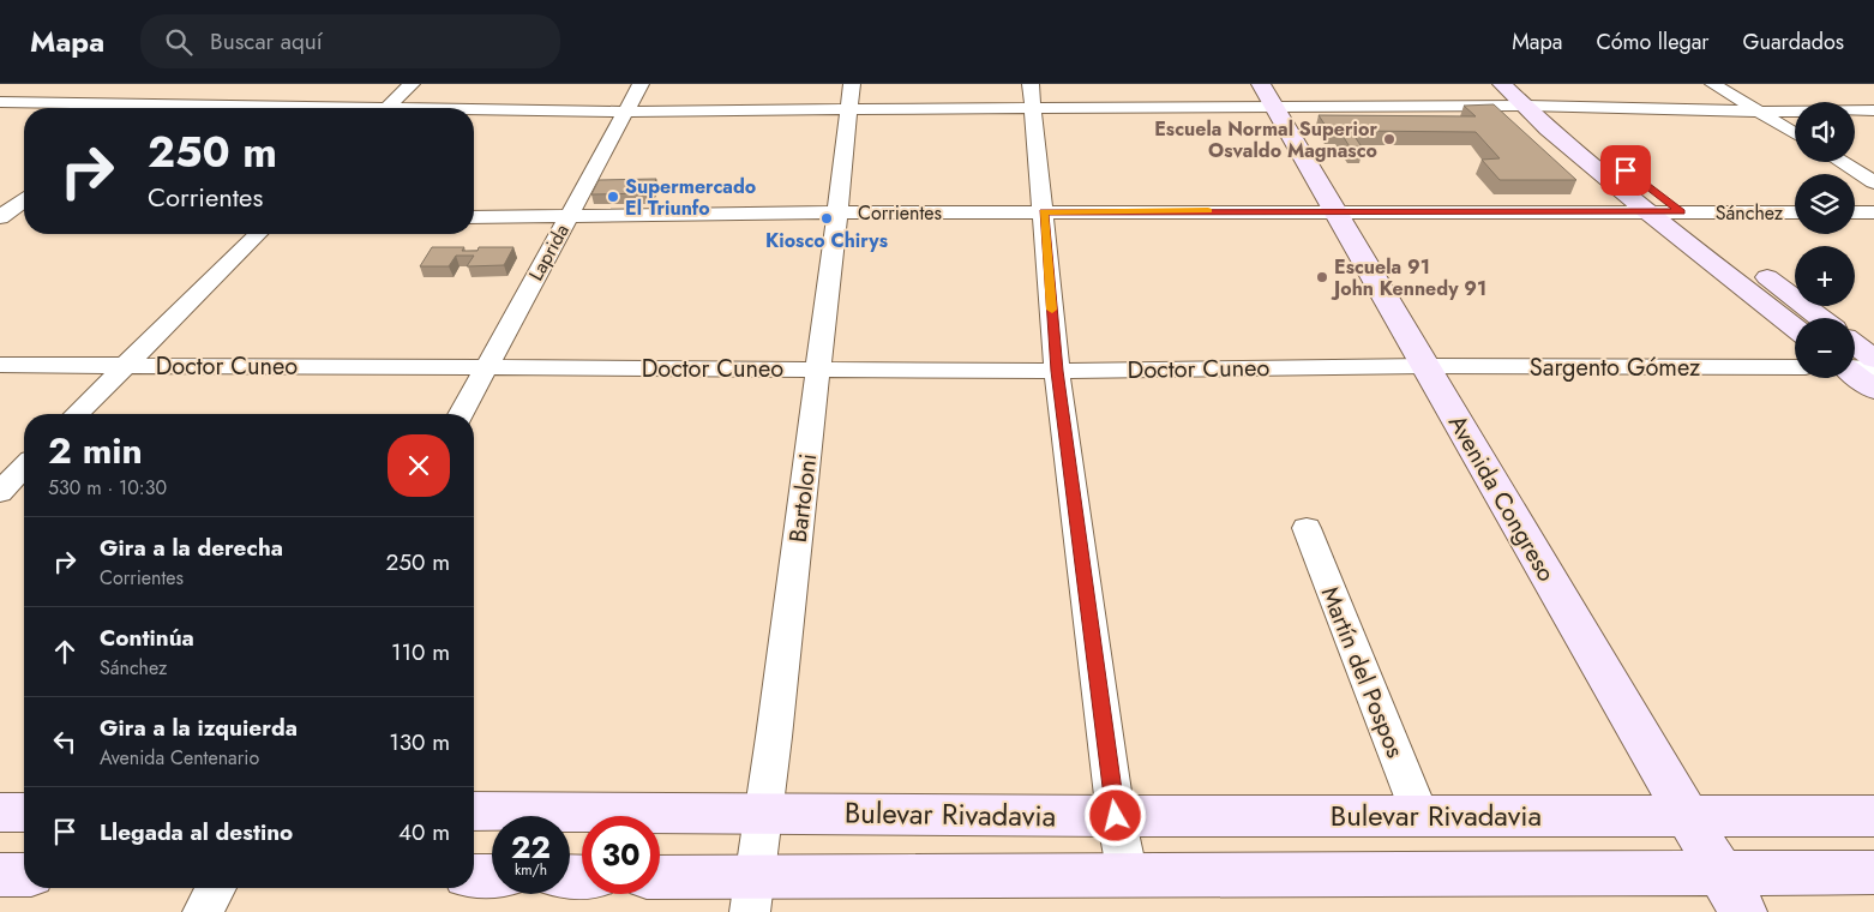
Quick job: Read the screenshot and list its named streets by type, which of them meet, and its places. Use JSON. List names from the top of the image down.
{
  "streets": {
    "street": [
      "Corrientes",
      "Sánchez",
      "Laprida",
      "Doctor Cuneo",
      "Sargento Gómez",
      "Bartoloni",
      "Avenida Congreso",
      "Martín del Pospos",
      "Bulevar Rivadavia"
    ]
  },
  "crossings": [
    ["Corrientes", "Sánchez"],
    ["Corrientes", "Laprida"],
    ["Corrientes", "Bartoloni"],
    ["Corrientes", "Avenida Congreso"],
    ["Sánchez", "Avenida Congreso"],
    ["Laprida", "Doctor Cuneo"],
    ["Doctor Cuneo", "Sargento Gómez"],
    ["Doctor Cuneo", "Bartoloni"],
    ["Doctor Cuneo", "Avenida Congreso"],
    ["Sargento Gómez", "Avenida Congreso"],
    ["Bartoloni", "Bulevar Rivadavia"],
    ["Avenida Congreso", "Bulevar Rivadavia"],
    ["Martín del Pospos", "Bulevar Rivadavia"]
  ],
  "places": [
    "Escuela Normal Superior Osvaldo Magnasco",
    "Supermercado El Triunfo",
    "Kiosco Chirys",
    "Escuela 91 John Kennedy 91"
  ],
  "page": {
    "header": "Mapa",
    "search": "Buscar aquí",
    "nav": ["Mapa", "Cómo llegar", "Guardados"],
    "map_buttons": ["+", "−"],
    "turn": ["250 m", "Corrientes"],
    "heading": ["2 min", "530 m · 10:30"],
    "list": [
      {
        "name": "Gira a la derecha",
        "note": "Corrientes",
        "value": "250 m"
      },
      {
        "name": "Continúa",
        "note": "Sánchez",
        "value": "110 m"
      },
      {
        "name": "Gira a la izquierda",
        "note": "Avenida Centenario",
        "value": "130 m"
      },
      {
        "name": "Llegada al destino",
        "value": "40 m"
      }
    ],
    "speed": "22 km/h",
    "limit": "30"
  }
}
